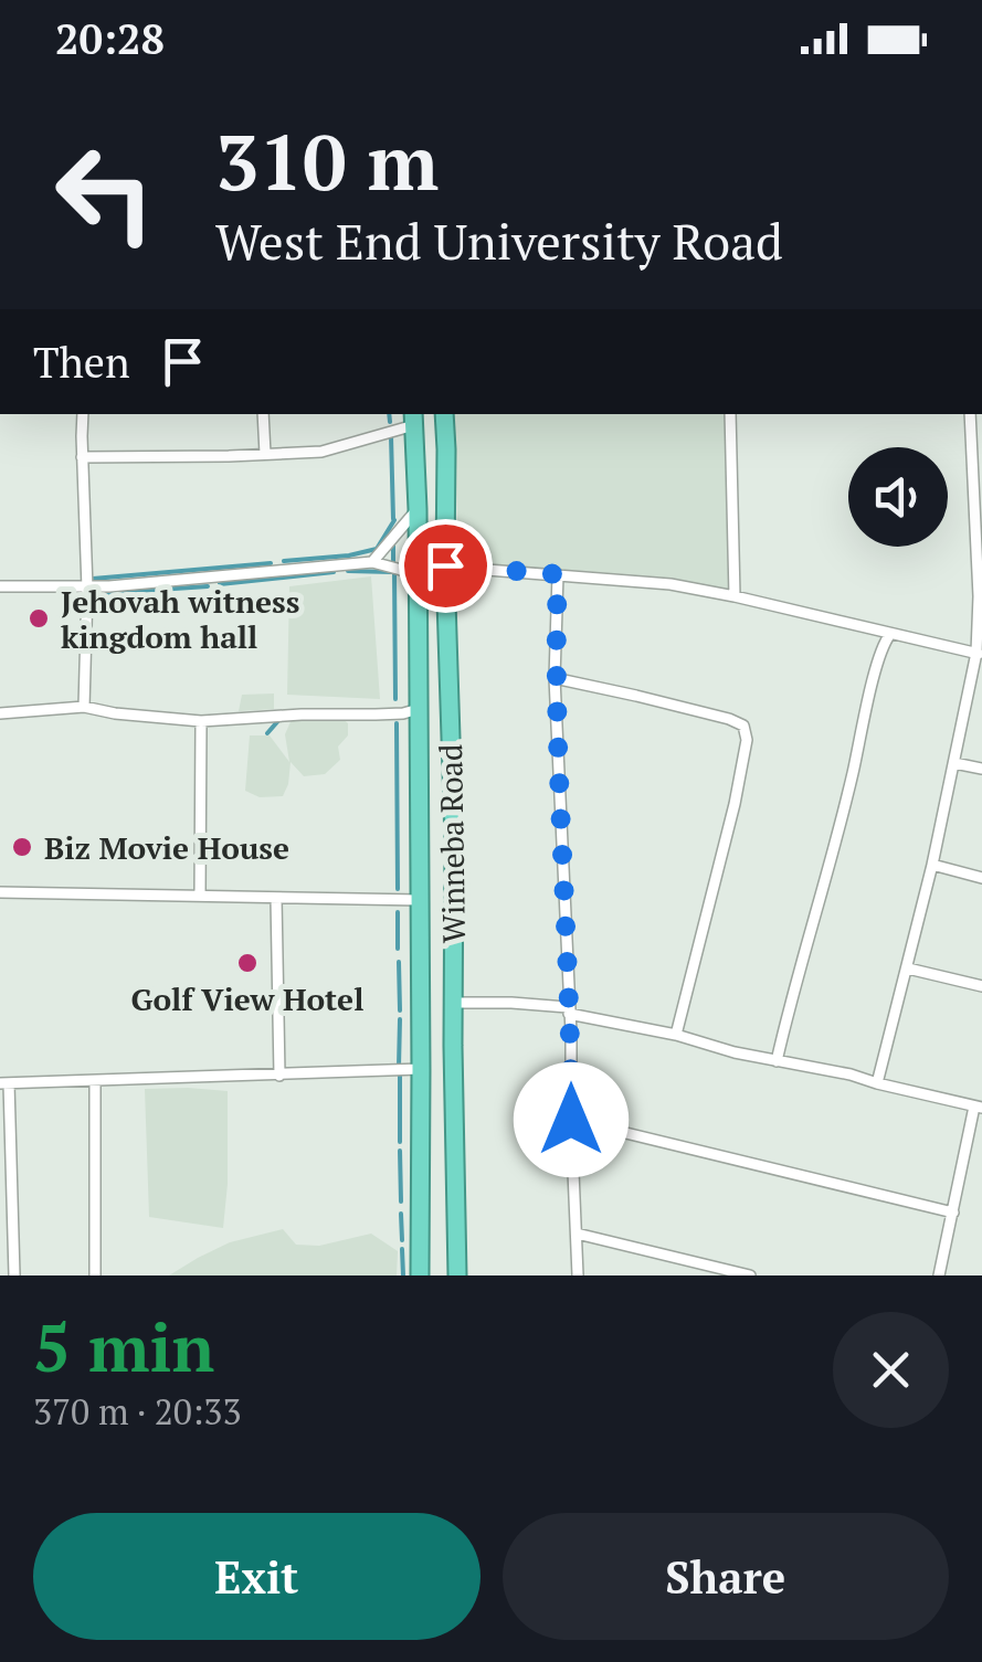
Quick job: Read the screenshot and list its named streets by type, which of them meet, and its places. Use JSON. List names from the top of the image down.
{
  "streets": {
    "highway": ["Winneba Road"]
  },
  "places": ["Jehovah witness kingdom hall", "Biz Movie House", "Golf View Hotel"],
  "page": {
    "status": "20:28",
    "turn": ["310 m", "West End University Road"],
    "then": "Then",
    "heading": ["5 min", "370 m · 20:33"],
    "buttons": ["Exit", "Share"]
  }
}
